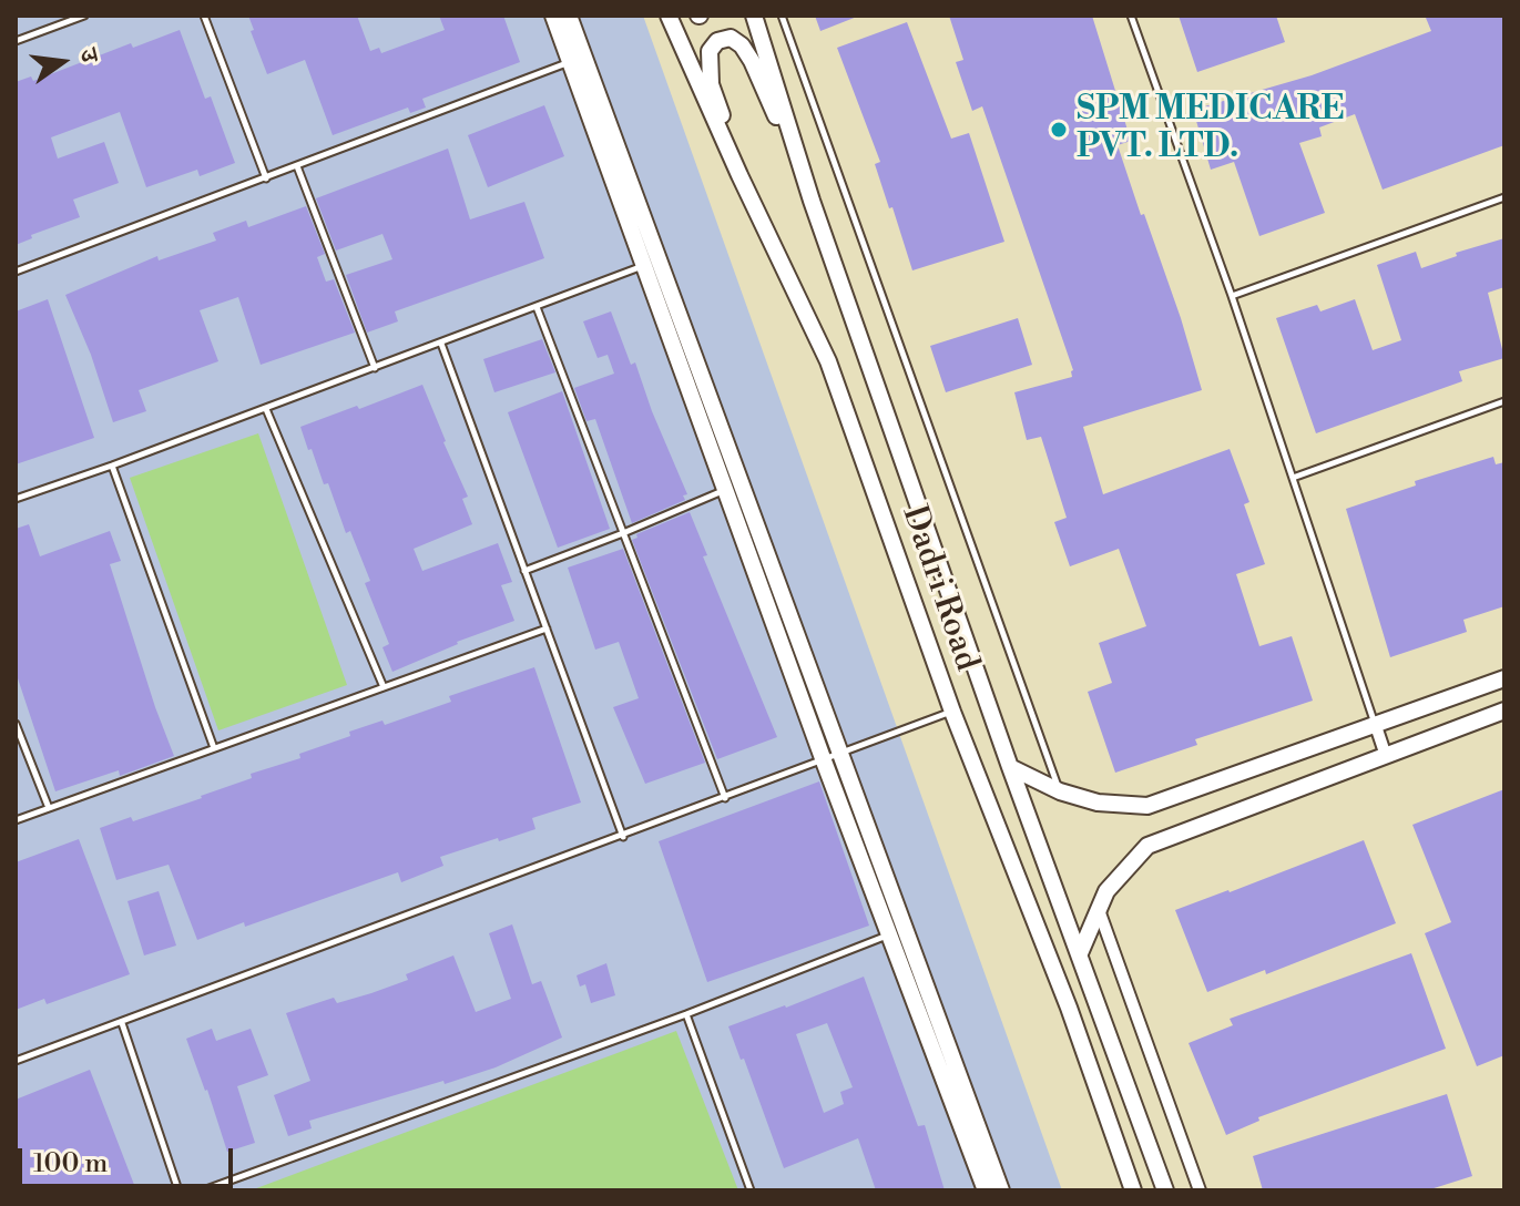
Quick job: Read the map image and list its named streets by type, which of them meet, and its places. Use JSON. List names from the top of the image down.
{
  "streets": {
    "street": ["Dadri Road"]
  },
  "places": ["SPM MEDICARE PVT. LTD."],
  "scale_bar": "100 m",
  "north": "right"
}
